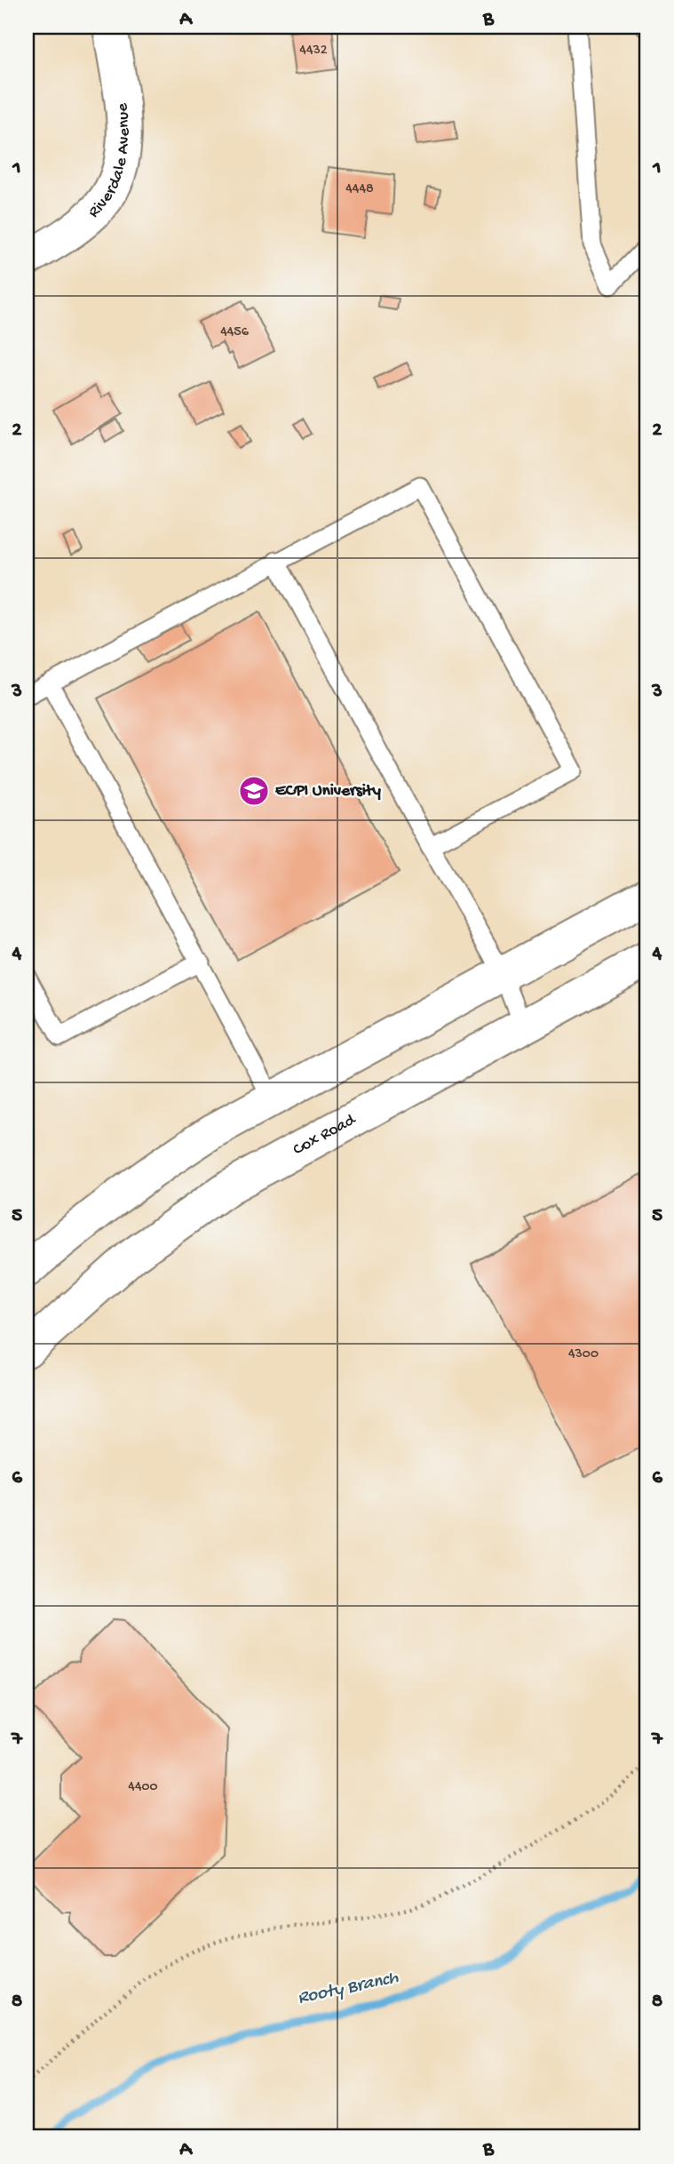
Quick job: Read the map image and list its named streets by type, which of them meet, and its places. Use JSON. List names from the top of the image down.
{
  "streets": {
    "main road": ["Riverdale Avenue", "Cox Road"]
  },
  "water": ["Rooty Branch"],
  "places": {
    "school or university": ["ECPI University"]
  },
  "house_numbers": [
    "4432",
    "4448",
    "4456",
    "4300",
    "4400"
  ],
  "grid": {
    "columns": ["A", "B"],
    "rows": [
      "1",
      "2",
      "3",
      "4",
      "5",
      "6",
      "7",
      "8"
    ]
  }
}
